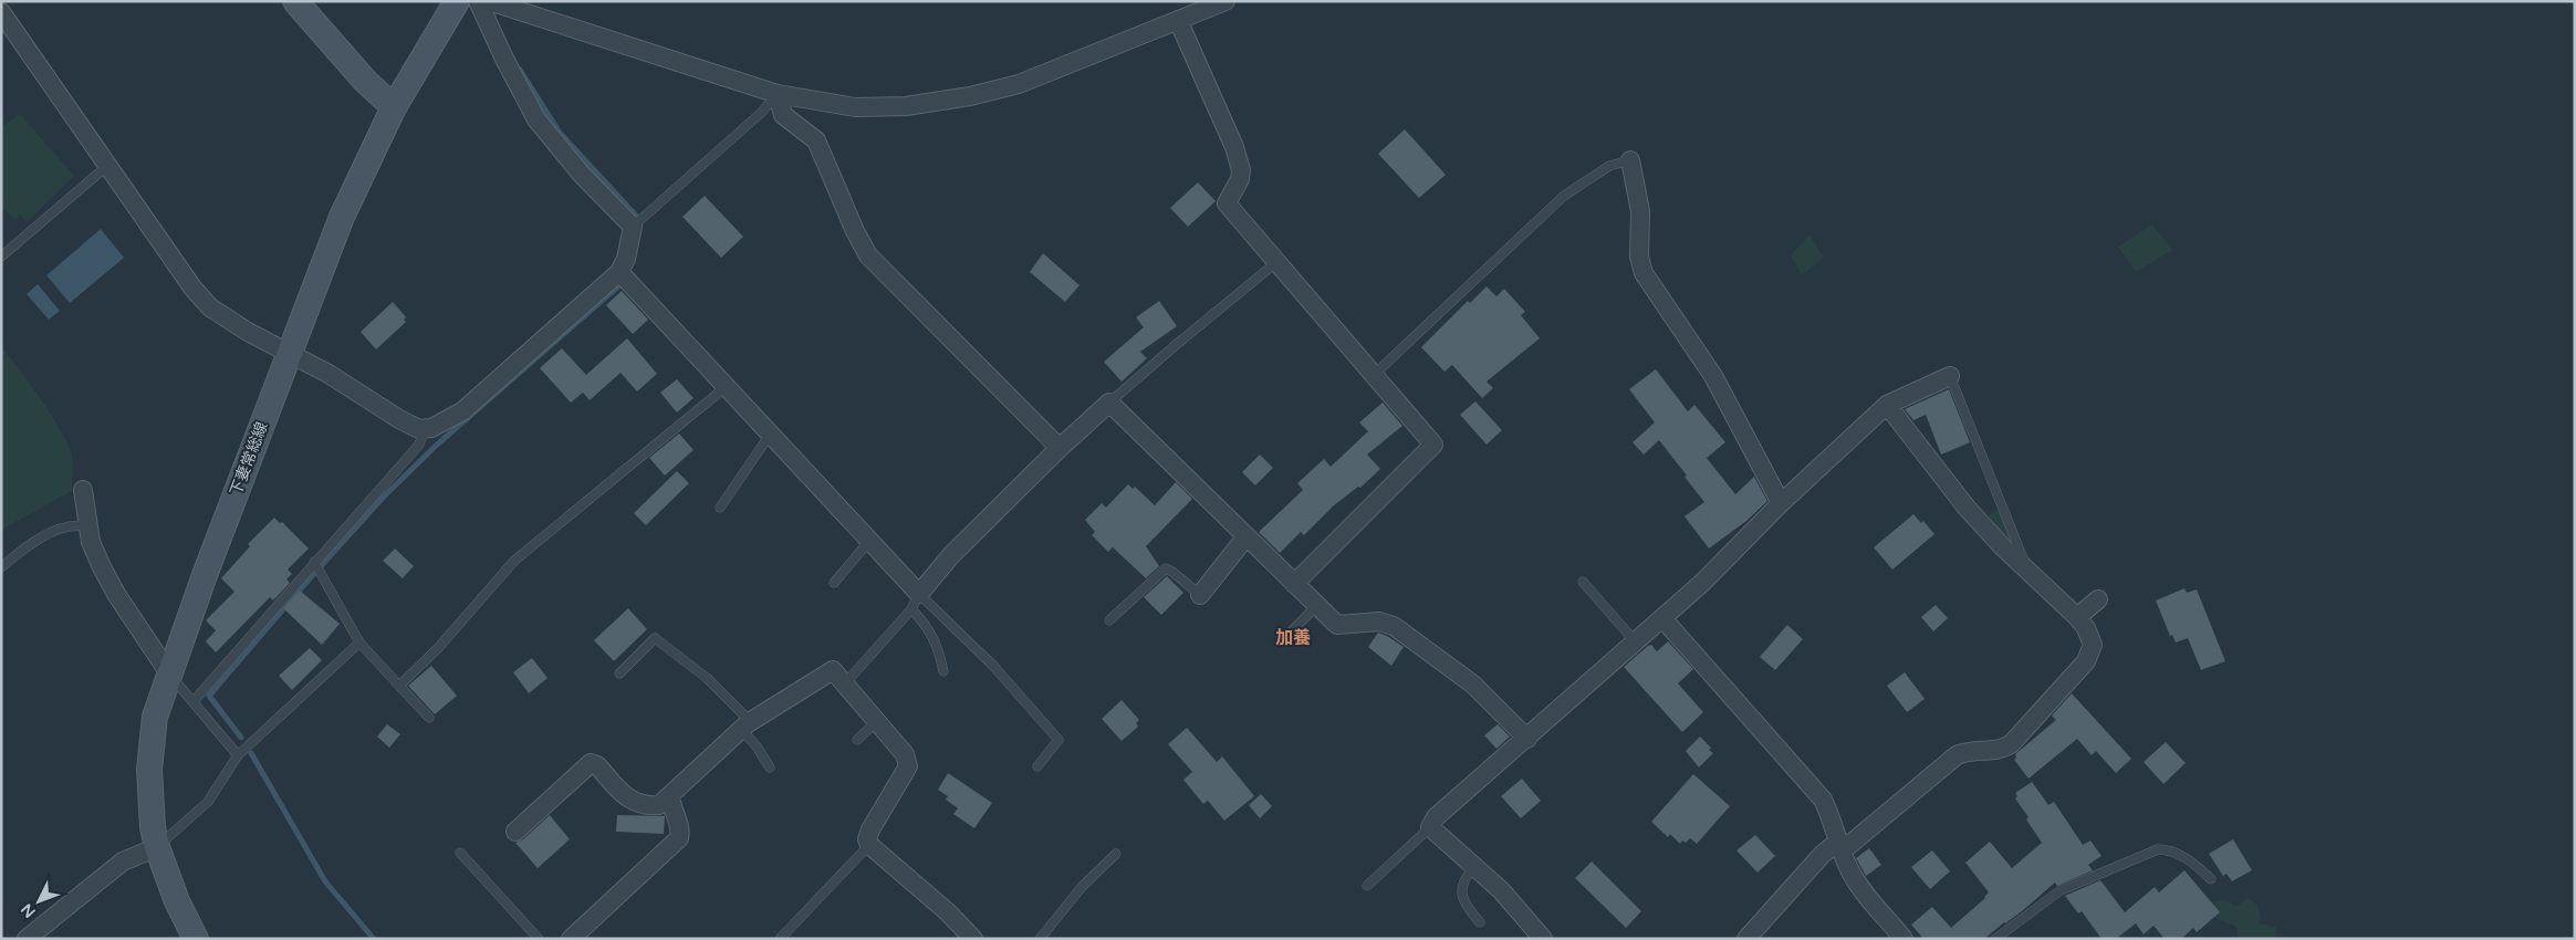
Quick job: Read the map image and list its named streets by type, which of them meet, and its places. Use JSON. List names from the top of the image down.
{
  "streets": {
    "main road": ["下妻常総線"]
  },
  "districts": ["加養"],
  "north": "bottom left"
}
